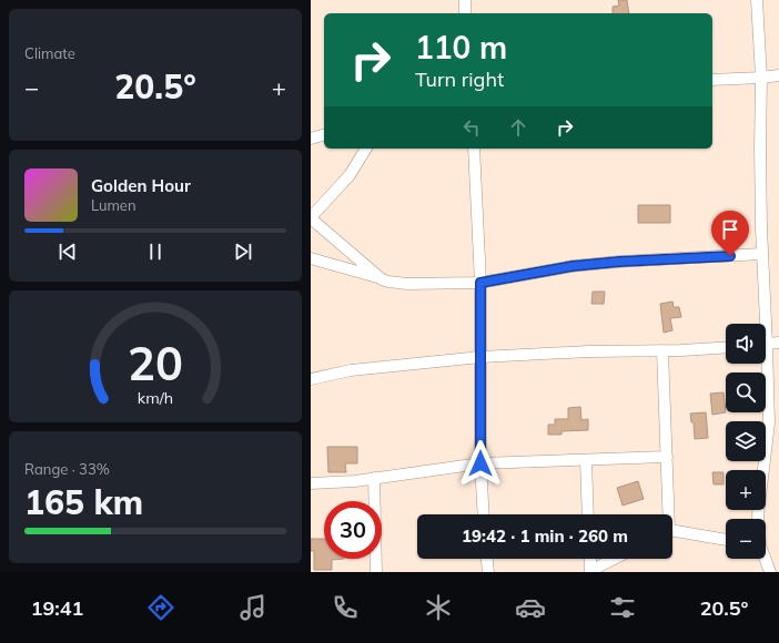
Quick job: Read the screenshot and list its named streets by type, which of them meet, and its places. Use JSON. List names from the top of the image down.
{
  "page": {
    "tile": [
      "Climate",
      ["Range · 33%", "165 km"]
    ],
    "turn": ["110 m", "Turn right"],
    "heat": ["−", "20.5°", "+"],
    "song": ["Golden Hour", "Lumen"],
    "map_buttons": ["+", "−"],
    "limit": "30",
    "trip": "19:42 · 1 min · 260 m",
    "tabs": ["19:41", "20.5°"],
    "gauge": ["20", "km/h"]
  }
}
